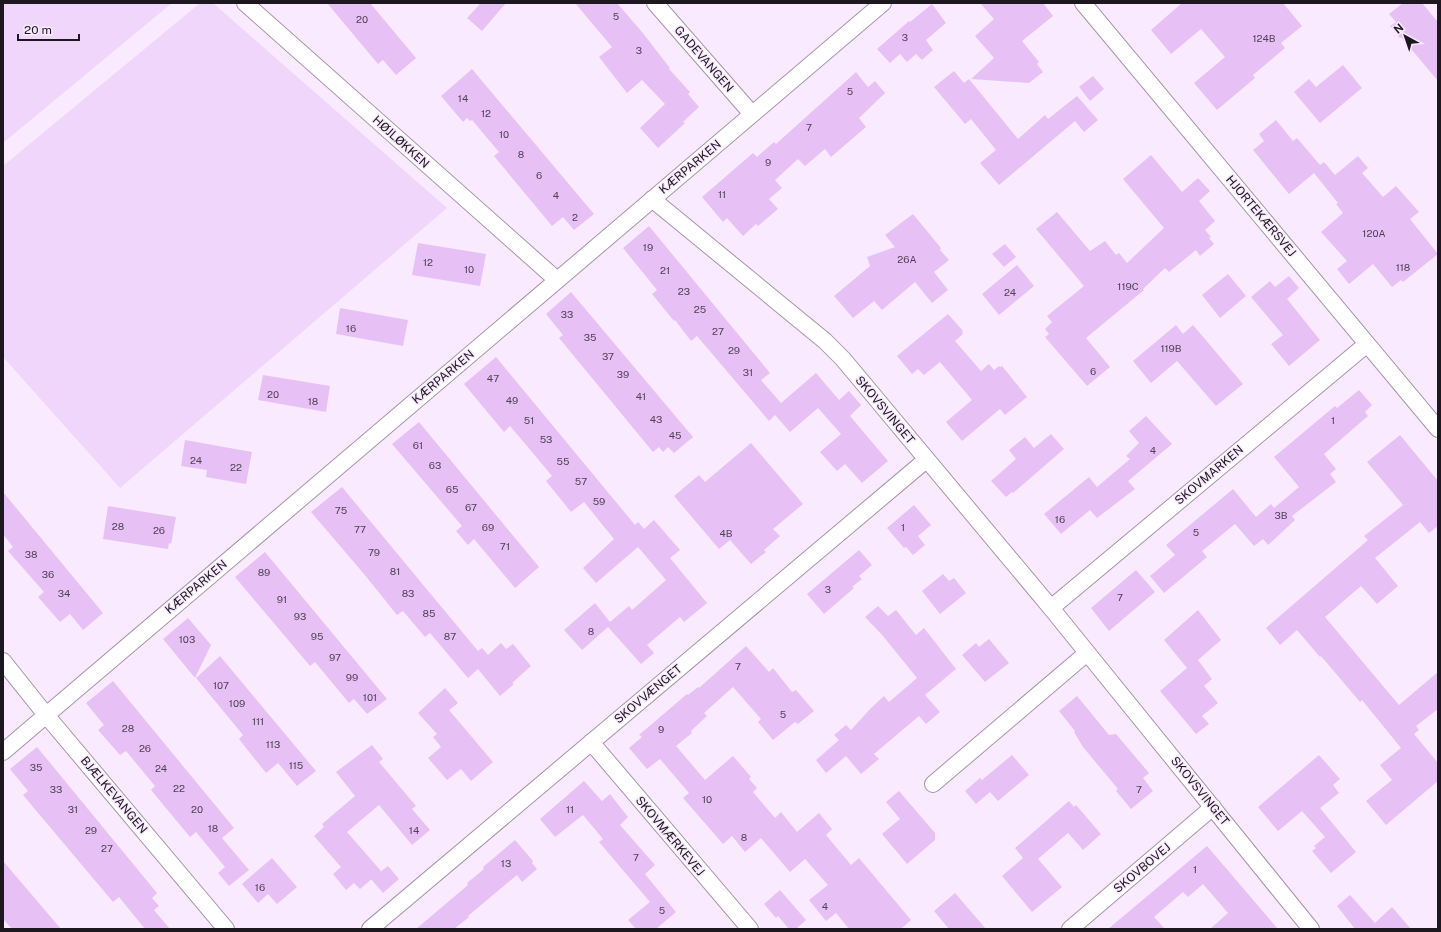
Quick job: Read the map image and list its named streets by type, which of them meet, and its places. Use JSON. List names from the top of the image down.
{
  "streets": {
    "street": [
      "GADEVANGEN",
      "HØJLØKKEN",
      "KÆRPARKEN",
      "HJORTEKÆRSVEJ",
      "SKOVSVINGET",
      "SKOVMARKEN",
      "SKOVVÆNGET",
      "BJÆLKEVANGEN",
      "SKOVMÆRKEVEJ",
      "SKOVBOVEJ"
    ]
  },
  "crossings": [
    ["GADEVANGEN", "KÆRPARKEN"],
    ["HØJLØKKEN", "KÆRPARKEN"],
    ["KÆRPARKEN", "SKOVSVINGET"],
    ["KÆRPARKEN", "BJÆLKEVANGEN"],
    ["HJORTEKÆRSVEJ", "SKOVMARKEN"],
    ["SKOVSVINGET", "SKOVMARKEN"],
    ["SKOVSVINGET", "SKOVVÆNGET"],
    ["SKOVSVINGET", "SKOVBOVEJ"],
    ["SKOVVÆNGET", "SKOVMÆRKEVEJ"]
  ],
  "house_numbers": [
    "5",
    "20",
    "3",
    "124B",
    "3",
    "5",
    "14",
    "12",
    "7",
    "10",
    "8",
    "9",
    "6",
    "11",
    "4",
    "2",
    "120A",
    "19",
    "26A",
    "12",
    "118",
    "10",
    "21",
    "119C",
    "23",
    "24",
    "25",
    "33",
    "16",
    "27",
    "35",
    "119B",
    "29",
    "37",
    "6",
    "31",
    "39",
    "47",
    "20",
    "41",
    "49",
    "18",
    "43",
    "51",
    "1",
    "45",
    "53",
    "61",
    "4",
    "24",
    "55",
    "63",
    "22",
    "57",
    "65",
    "59",
    "67",
    "75",
    "3B",
    "16",
    "28",
    "69",
    "1",
    "77",
    "26",
    "5",
    "4B",
    "71",
    "79",
    "38",
    "81",
    "89",
    "36",
    "3",
    "34",
    "83",
    "7",
    "91",
    "85",
    "93",
    "8",
    "95",
    "87",
    "103",
    "97",
    "7",
    "99",
    "107",
    "101",
    "109",
    "5",
    "111",
    "28",
    "9",
    "113",
    "26",
    "115",
    "35",
    "24",
    "22",
    "33",
    "7",
    "10",
    "31",
    "20",
    "11",
    "18",
    "29",
    "14",
    "8",
    "27",
    "7",
    "13",
    "1",
    "16",
    "4",
    "5"
  ],
  "scale_bar": "20 m",
  "north": "top left"
}
